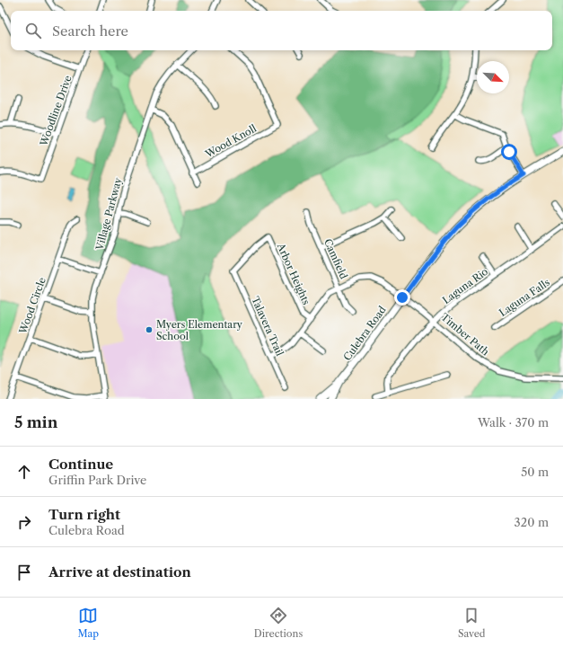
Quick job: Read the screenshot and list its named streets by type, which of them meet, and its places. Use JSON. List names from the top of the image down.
{
  "streets": {
    "main road": ["Culebra Road"],
    "street": [
      "Woodline Drive",
      "Wood Knoll",
      "Village Parkway",
      "Camfield",
      "Arbor Heights",
      "Laguna Rio",
      "Laguna Falls",
      "Wood Circle",
      "Talavera Trail",
      "Timber Path"
    ]
  },
  "crossings": [
    ["Camfield", "Timber Path"],
    ["Arbor Heights", "Talavera Trail"],
    ["Arbor Heights", "Timber Path"],
    ["Laguna Rio", "Timber Path"],
    ["Talavera Trail", "Timber Path"],
    ["Culebra Road", "Timber Path"]
  ],
  "places": ["Myers Elementary School"],
  "north": "bottom right",
  "page": {
    "search": "Search here",
    "heading": ["5 min", "Walk · 370 m"],
    "list": [
      ["Continue", "Griffin Park Drive", "50 m"],
      ["Turn right", "Culebra Road", "320 m"],
      "Arrive at destination"
    ],
    "nav": ["Map", "Directions", "Saved"]
  }
}
